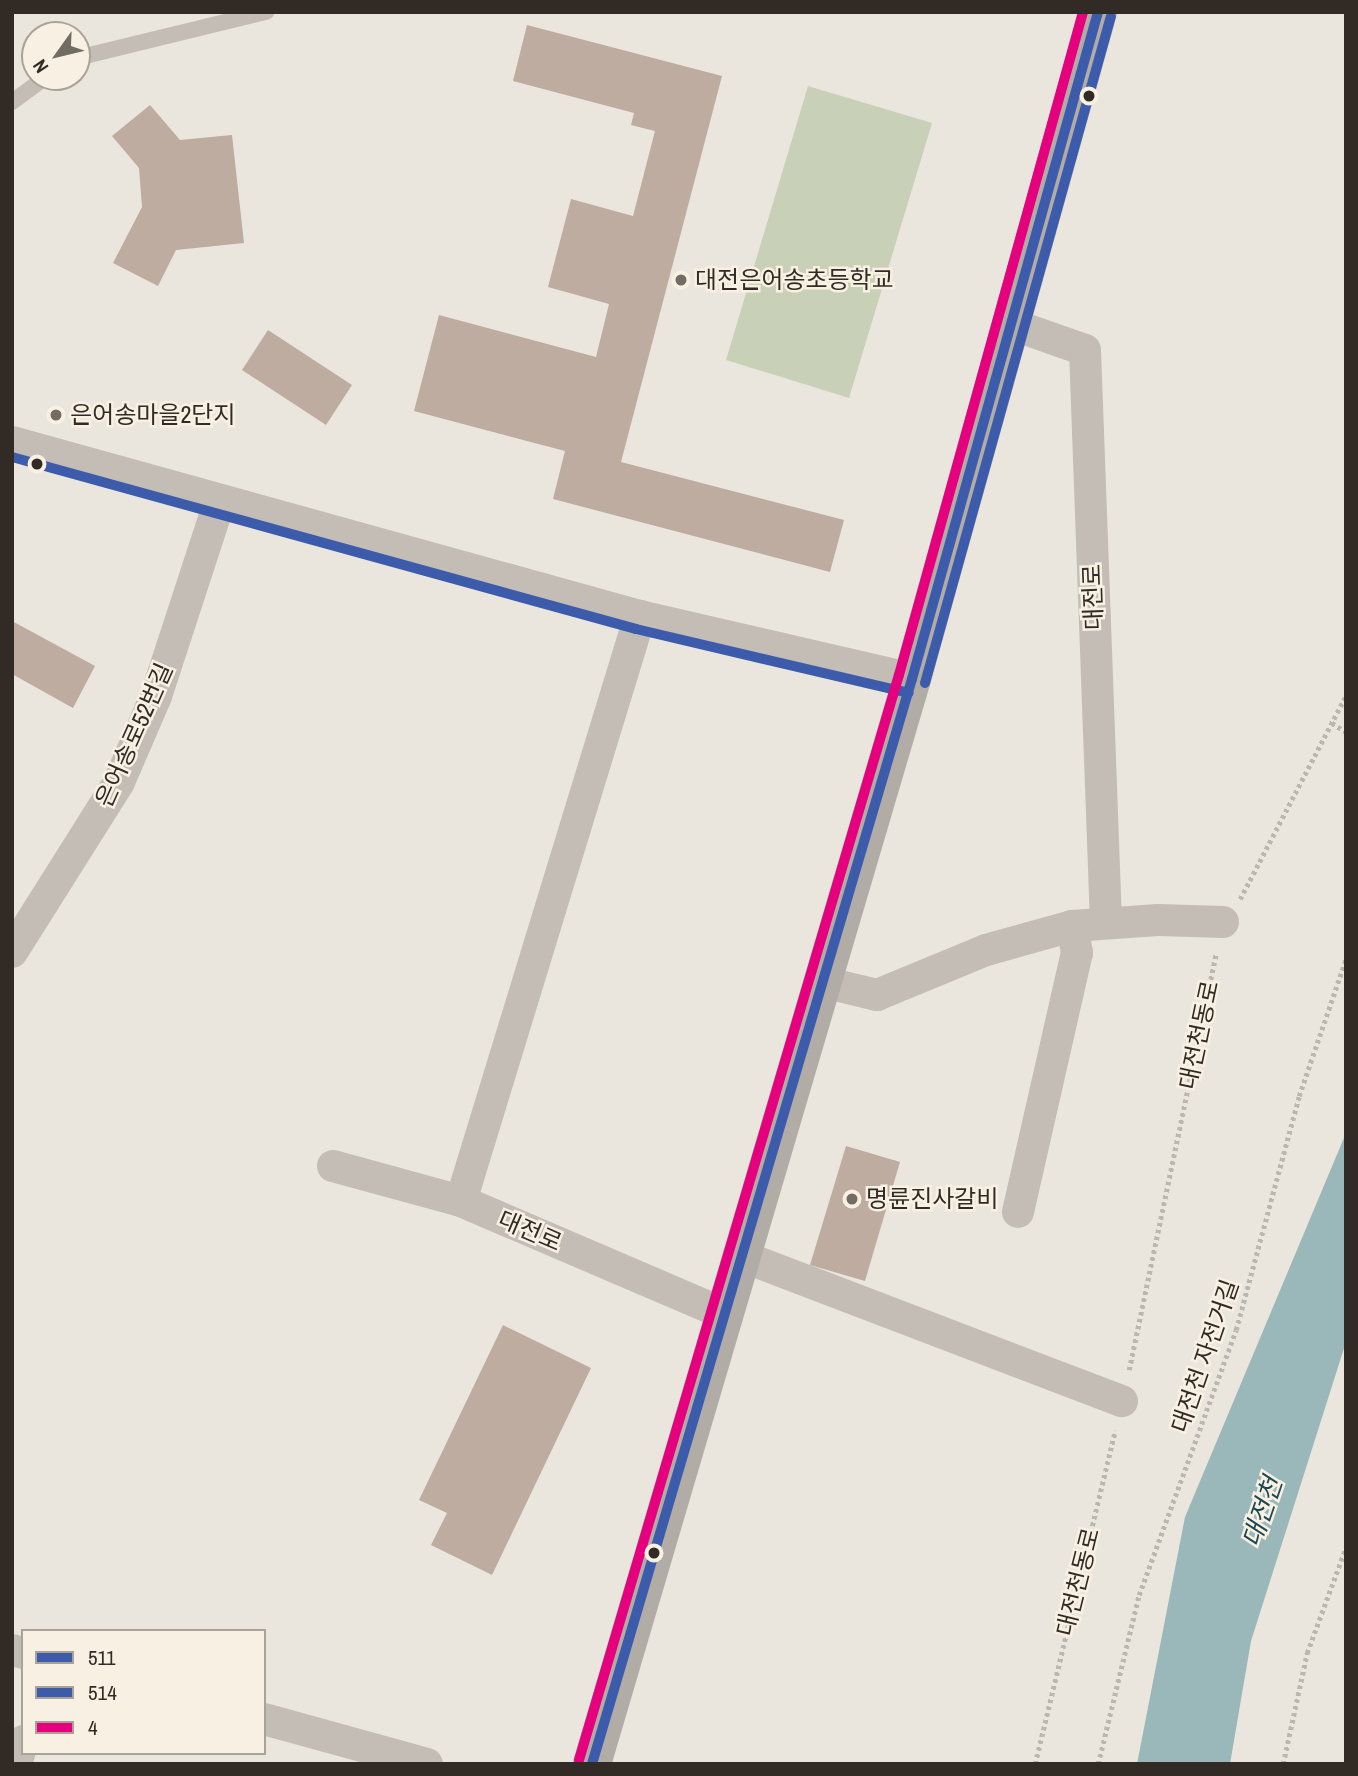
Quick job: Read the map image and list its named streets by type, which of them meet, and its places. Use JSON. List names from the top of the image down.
{
  "streets": {
    "street": ["대전로", "은어송로52번길"],
    "path": ["대전천동로", "대전천 자전거길"]
  },
  "water": ["대전천"],
  "places": ["대전은어송초등학교", "은어송마을2단지", "명륜진사갈비"],
  "lines": ["transit line 511", "transit line 4", "transit line 514"],
  "legend": ["511", "514", "4"],
  "north": "bottom left"
}
